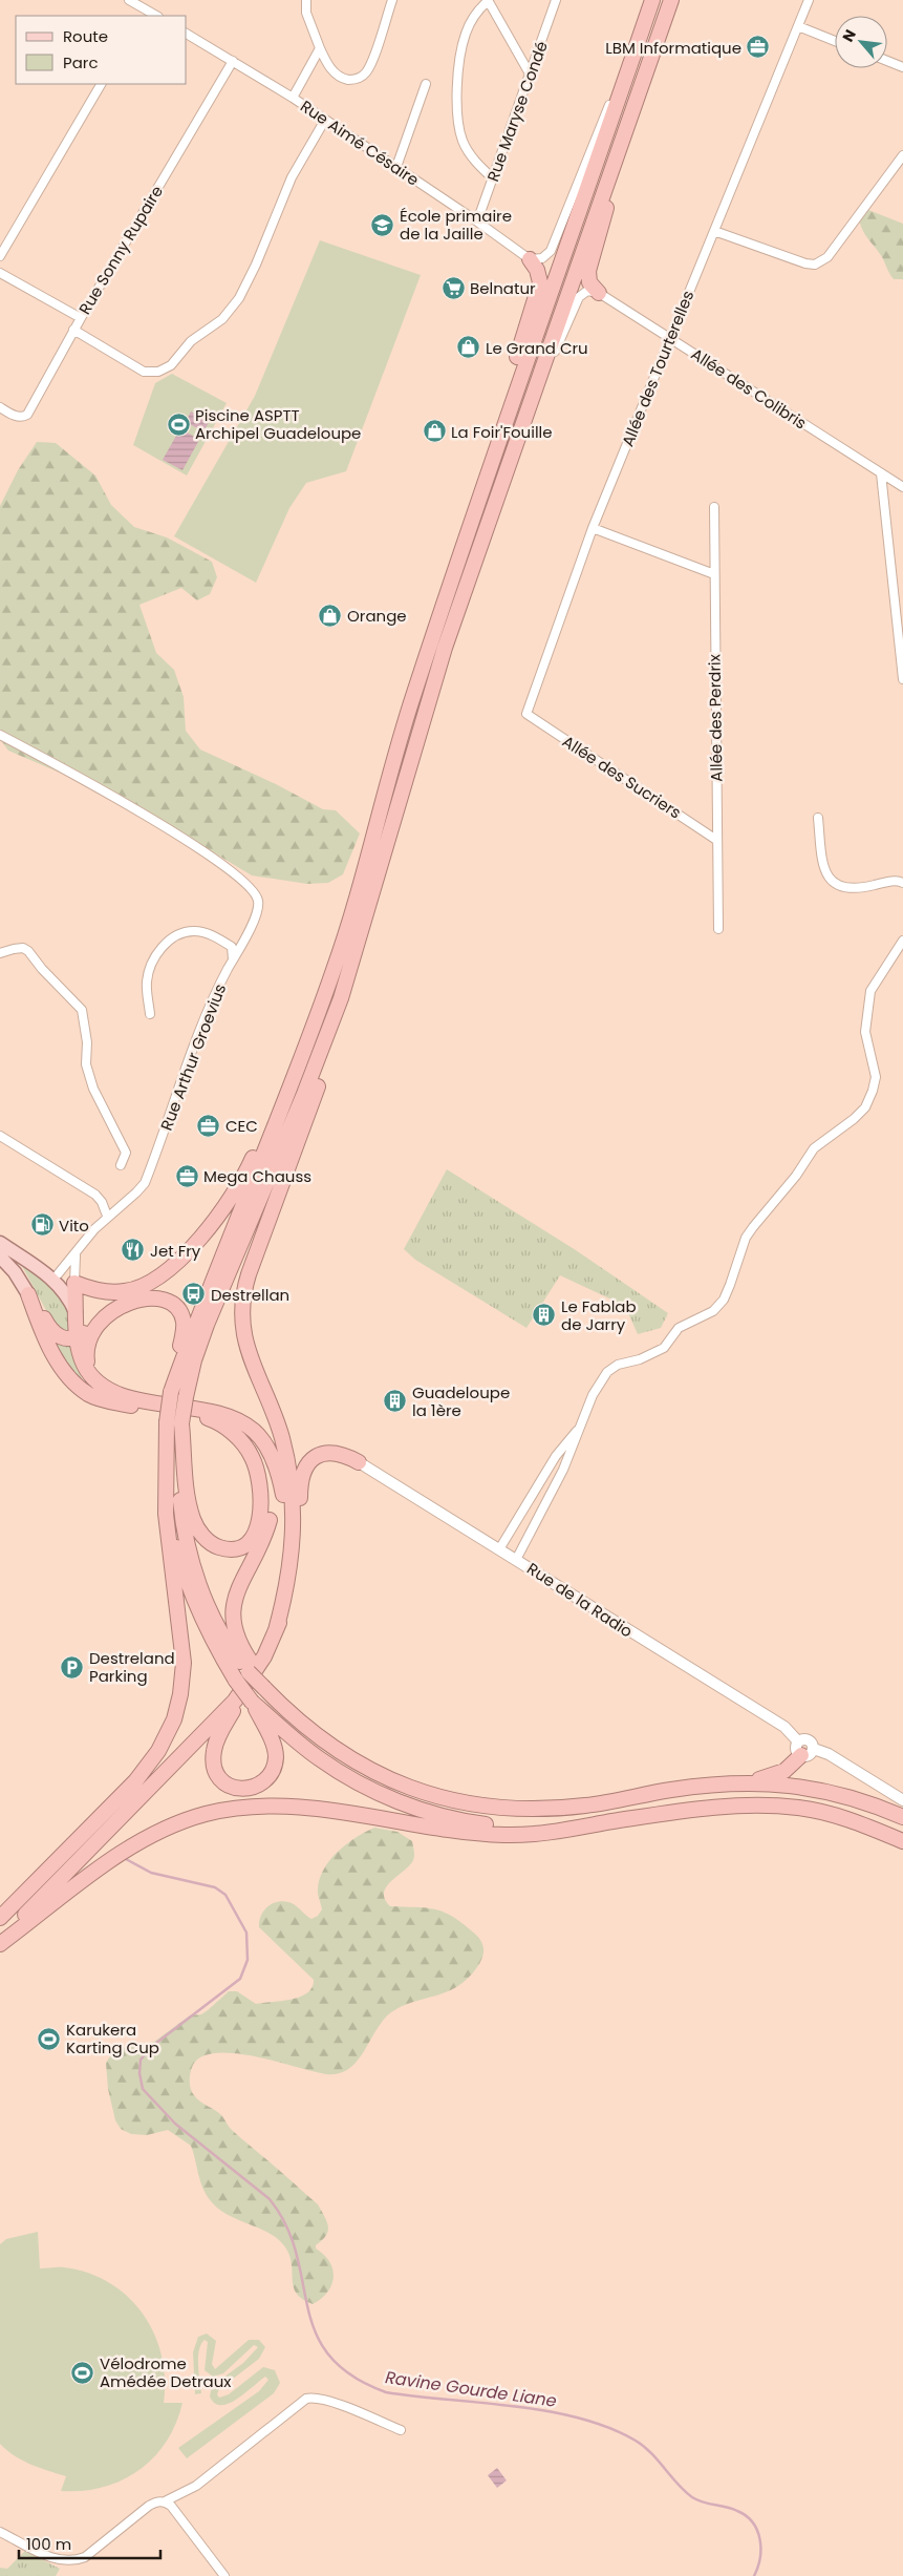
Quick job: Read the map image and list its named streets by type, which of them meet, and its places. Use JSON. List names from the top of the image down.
{
  "streets": {
    "street": [
      "Rue Maryse Condé",
      "Rue Aimé Césaire",
      "Rue Sonny Rupaire",
      "Allée des Tourterelles",
      "Allée des Colibris",
      "Allée des Perdrix",
      "Allée des Sucriers",
      "Rue Arthur Groevius",
      "Rue de la Radio"
    ]
  },
  "crossings": [
    ["Rue Maryse Condé", "Rue Aimé Césaire"],
    ["Rue Aimé Césaire", "Rue Sonny Rupaire"],
    ["Allée des Tourterelles", "Allée des Colibris"],
    ["Allée des Tourterelles", "Allée des Sucriers"],
    ["Allée des Perdrix", "Allée des Sucriers"]
  ],
  "water": ["Ravine Gourde Liane"],
  "places": {
    "office": ["LBM Informatique", "CEC", "Mega Chauss"],
    "school or university": ["École primaire de la Jaille"],
    "supermarket": ["Belnatur"],
    "shop": ["Le Grand Cru", "La Foir'Fouille", "Orange"],
    "sports": ["Piscine ASPTT Archipel Guadeloupe", "Karukera Karting Cup", "Vélodrome Amédée Detraux"],
    "fuel station": ["Vito"],
    "restaurant": ["Jet Fry"],
    "bus stop": ["Destrellan"],
    "building": ["Le Fablab de Jarry", "Guadeloupe la 1ère"],
    "parking": ["Destreland Parking"]
  },
  "legend": ["Route", "Parc"],
  "scale_bar": "100 m",
  "north": "top left"
}
